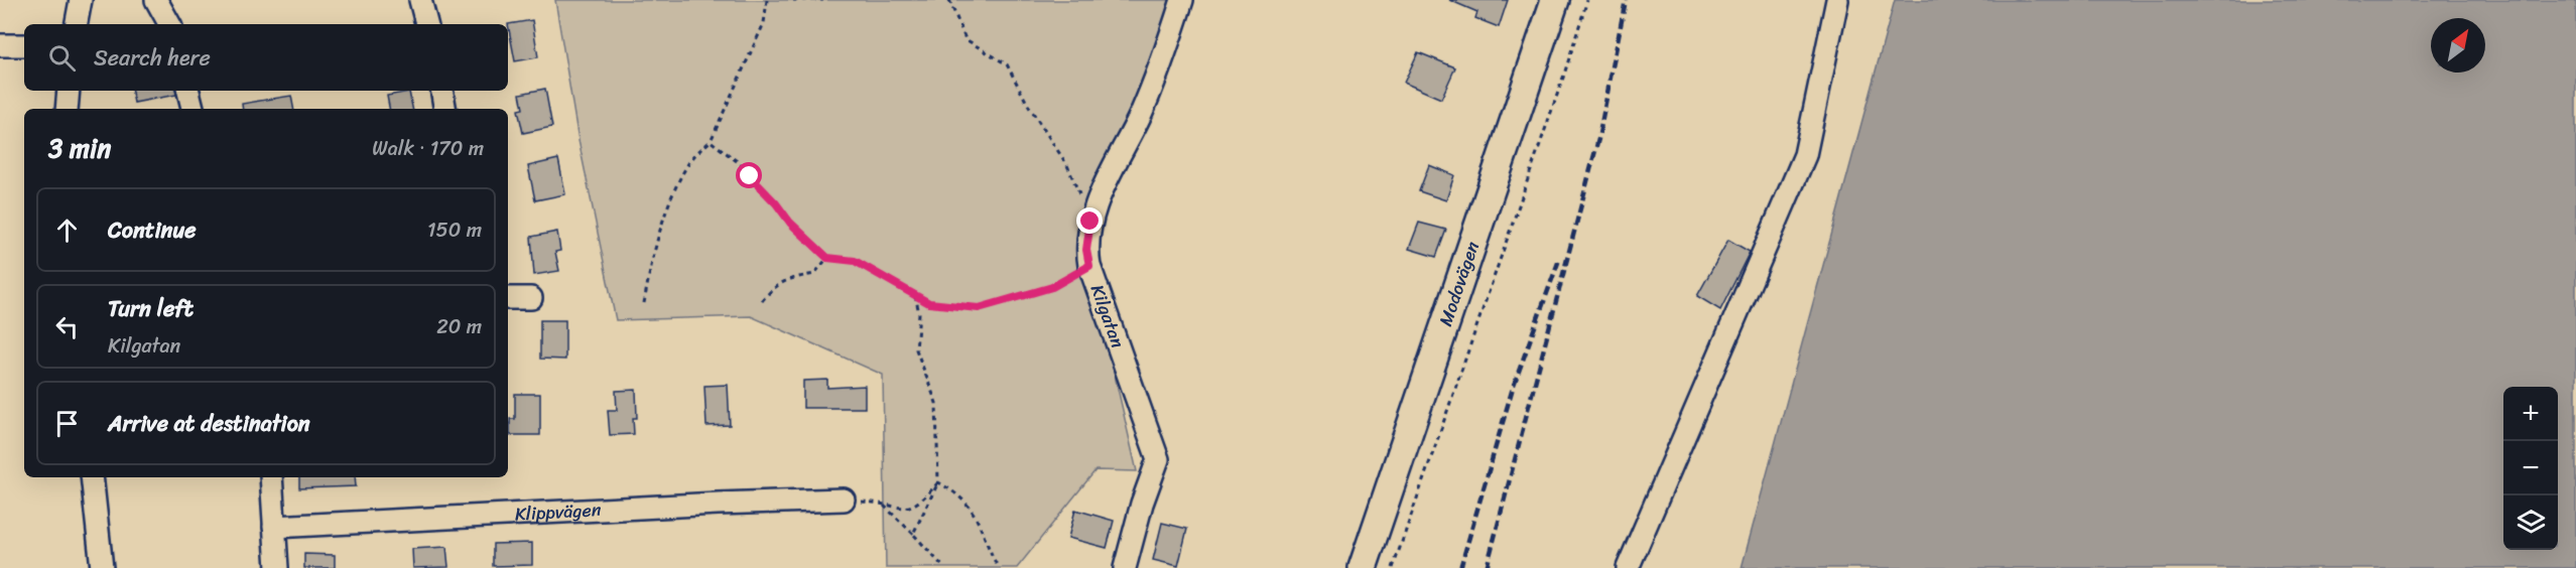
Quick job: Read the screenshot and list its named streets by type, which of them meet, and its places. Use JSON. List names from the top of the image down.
{
  "streets": {
    "main road": ["Modovägen"],
    "street": ["Kilgatan", "Klippvägen"]
  },
  "north": "top right",
  "page": {
    "search": "Search here",
    "heading": ["3 min", "Walk · 170 m"],
    "list": [
      ["Continue", "150 m"],
      ["Turn left", "Kilgatan", "20 m"],
      "Arrive at destination"
    ],
    "map_buttons": ["+", "−"]
  }
}
